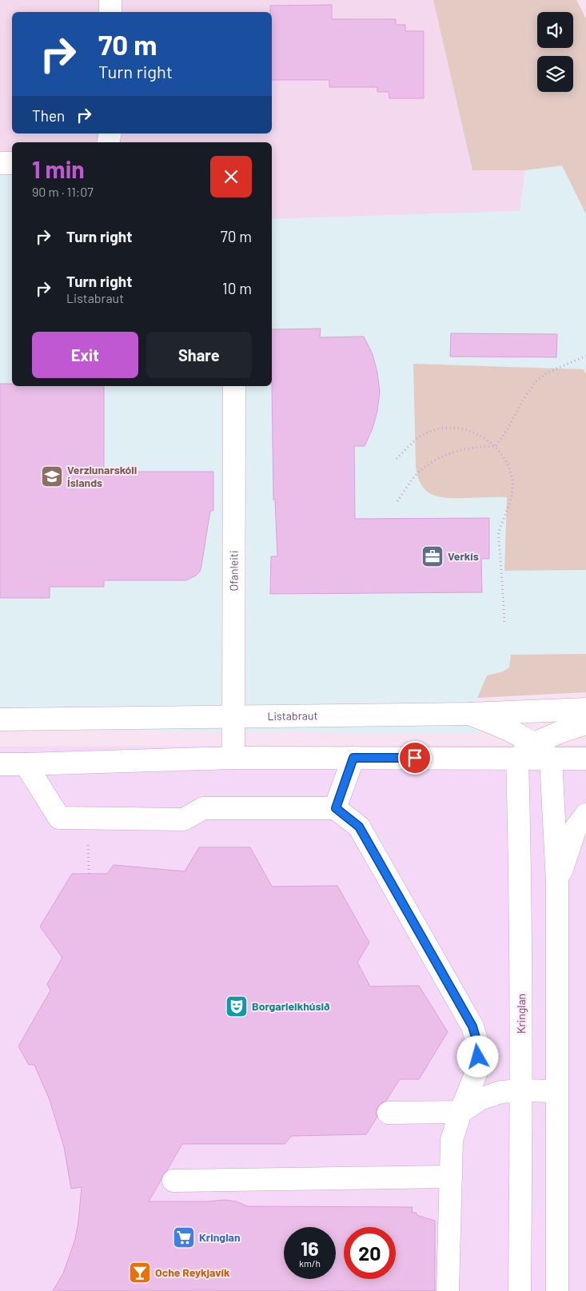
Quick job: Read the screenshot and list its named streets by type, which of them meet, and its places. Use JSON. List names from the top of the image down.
{
  "streets": {
    "street": ["Ofanleiti", "Listabraut", "Kringlan"]
  },
  "crossings": [
    ["Ofanleiti", "Listabraut"]
  ],
  "places": {
    "school or university": ["Verzlunarskóli Íslands"],
    "office": ["Verkís"],
    "theatre": ["Borgarleikhúsið"],
    "supermarket": ["Kringlan"],
    "bar": ["Oche Reykjavík"]
  },
  "page": {
    "turn": ["70 m", "Turn right"],
    "then": "Then",
    "heading": ["1 min", "90 m · 11:07"],
    "list": [
      {
        "name": "Turn right",
        "value": "70 m"
      },
      {
        "name": "Turn right",
        "note": "Listabraut",
        "value": "10 m"
      }
    ],
    "buttons": ["Exit", "Share"],
    "speed": "16 km/h",
    "limit": "20"
  }
}
